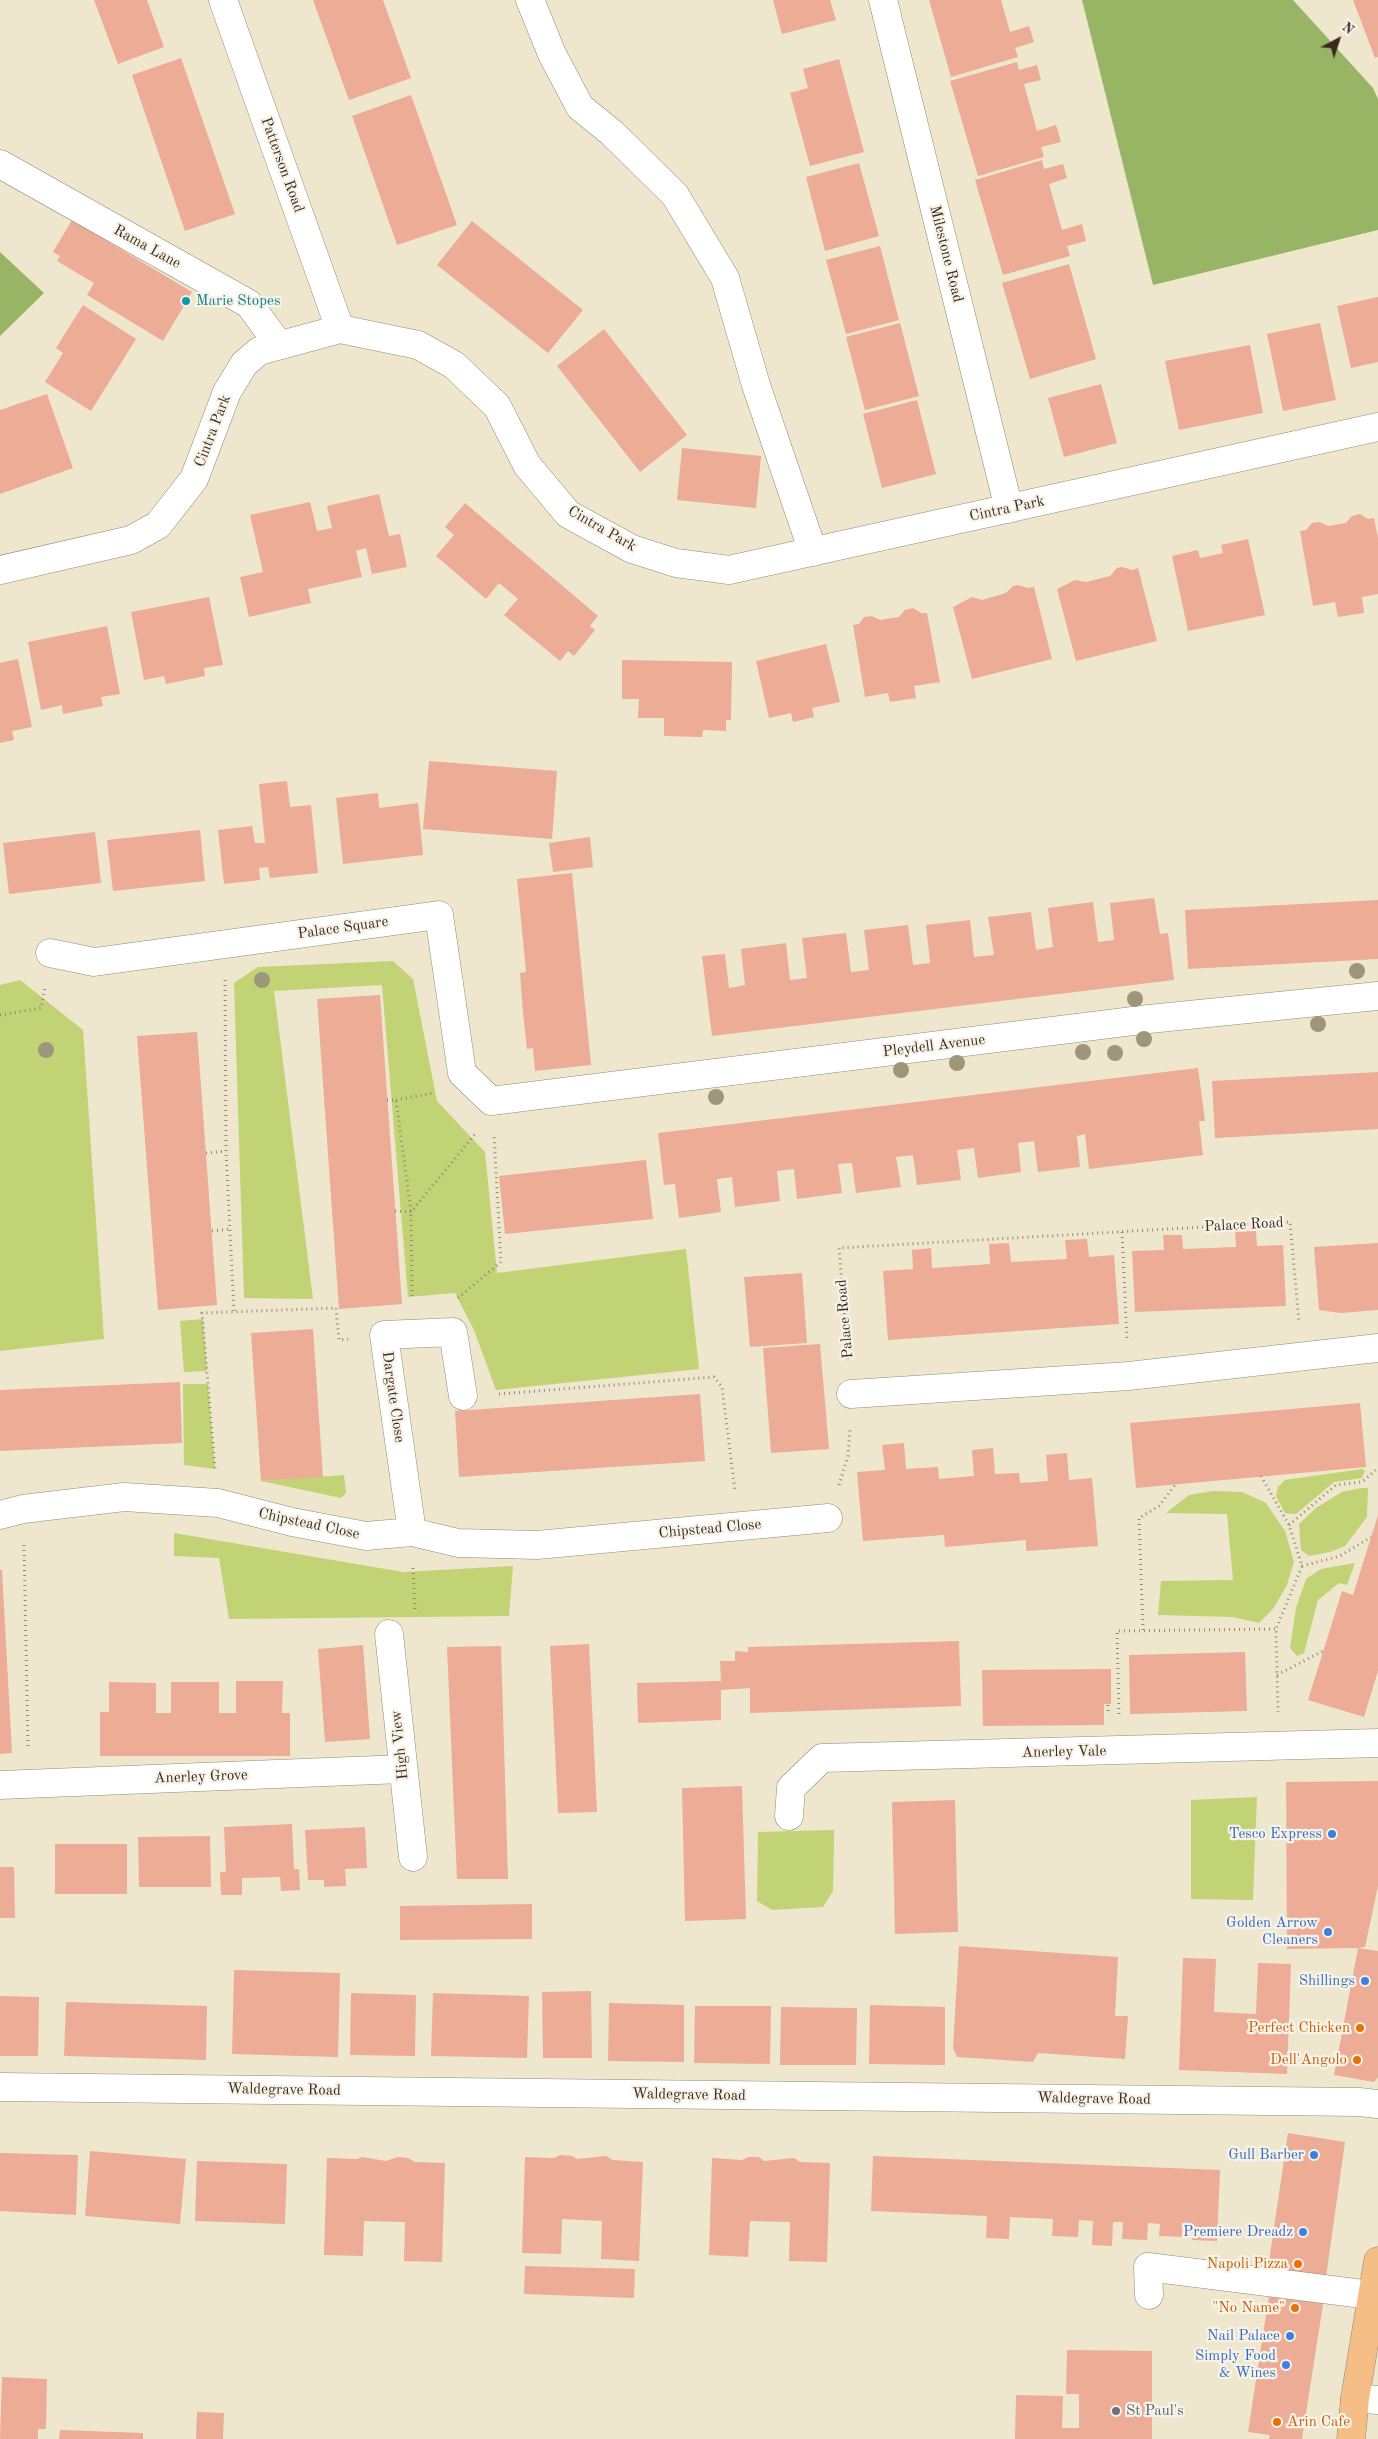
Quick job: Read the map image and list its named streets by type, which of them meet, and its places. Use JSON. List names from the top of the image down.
{
  "streets": {
    "street": [
      "Patterson Road",
      "Rama Lane",
      "Milestone Road",
      "Cintra Park",
      "Palace Square",
      "Pleydell Avenue",
      "Dargate Close",
      "Chipstead Close",
      "High View",
      "Anerley Vale",
      "Anerley Grove",
      "Waldegrave Road"
    ],
    "path": ["Palace Road"]
  },
  "crossings": [
    ["Patterson Road", "Cintra Park"],
    ["Rama Lane", "Cintra Park"],
    ["Milestone Road", "Cintra Park"],
    ["Palace Square", "Pleydell Avenue"],
    ["Dargate Close", "Chipstead Close"],
    ["High View", "Anerley Grove"]
  ],
  "places": [
    "Marie Stopes",
    "Tesco Express",
    "Golden Arrow Cleaners",
    "Shillings",
    "Perfect Chicken",
    "Dell'Angolo",
    "Gull Barber",
    "Premiere Dreadz",
    "Napoli Pizza",
    "\"No Name\"",
    "Nail Palace",
    "Simply Food & Wines",
    "St Paul's",
    "Arin Cafe"
  ],
  "north": "top right"
}
